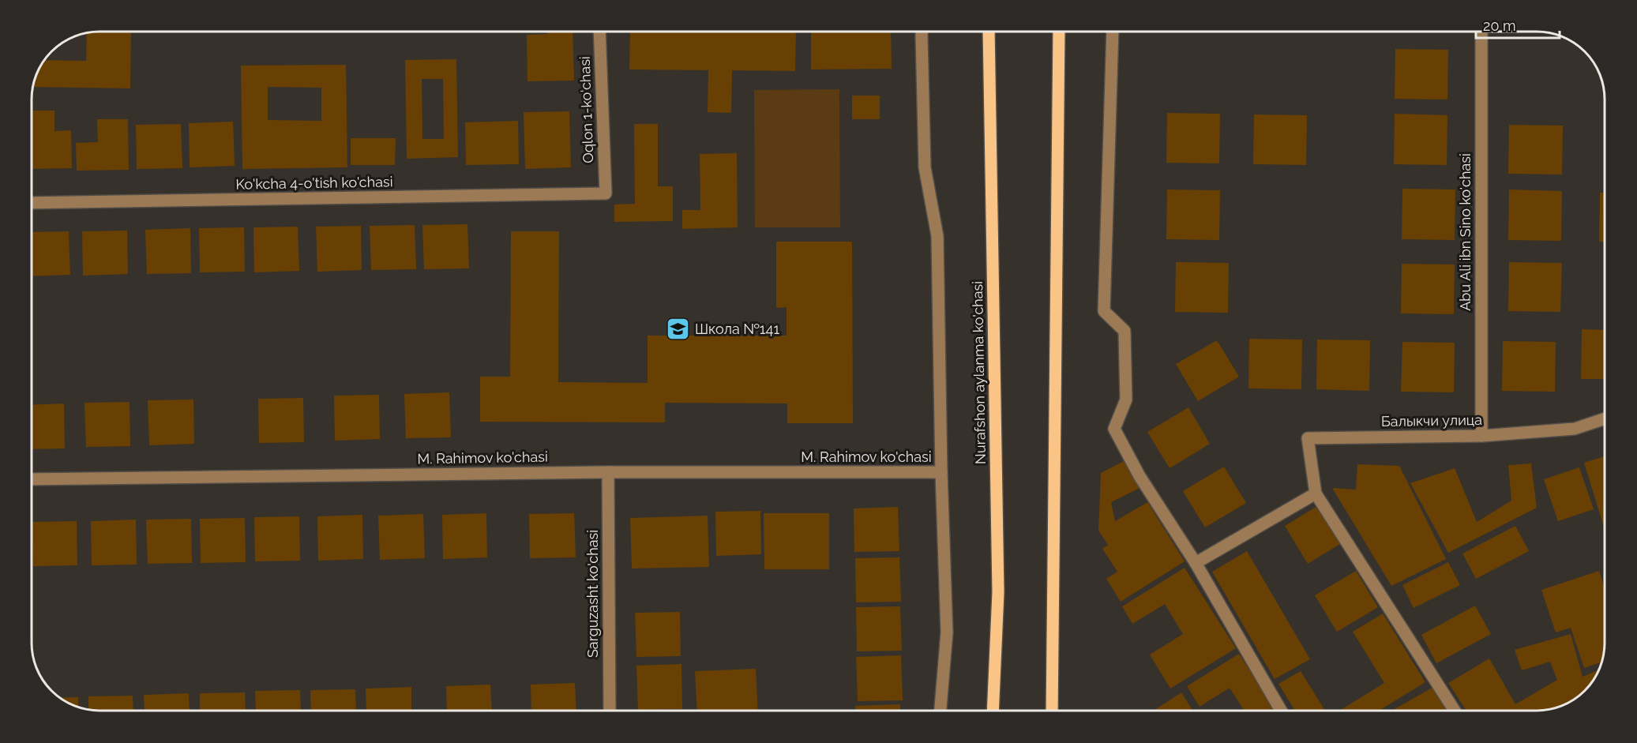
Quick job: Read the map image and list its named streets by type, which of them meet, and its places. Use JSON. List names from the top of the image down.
{
  "streets": {
    "main road": ["Nurafshon aylanma ko'chasi"],
    "street": [
      "Oqlon 1-ko'chasi",
      "Ko'kcha 4-o'tish ko'chasi",
      "Abu Ali ibn Sino koʻchasi",
      "Балыкчи улица",
      "M. Rahimov ko'chasi",
      "Sarguzasht ko'chasi"
    ]
  },
  "crossings": [
    ["Oqlon 1-ko'chasi", "Ko'kcha 4-o'tish ko'chasi"],
    ["Abu Ali ibn Sino koʻchasi", "Балыкчи улица"],
    ["M. Rahimov ko'chasi", "Sarguzasht ko'chasi"]
  ],
  "places": {
    "school or university": ["Школа №141"]
  },
  "scale_bar": "20 m"
}
